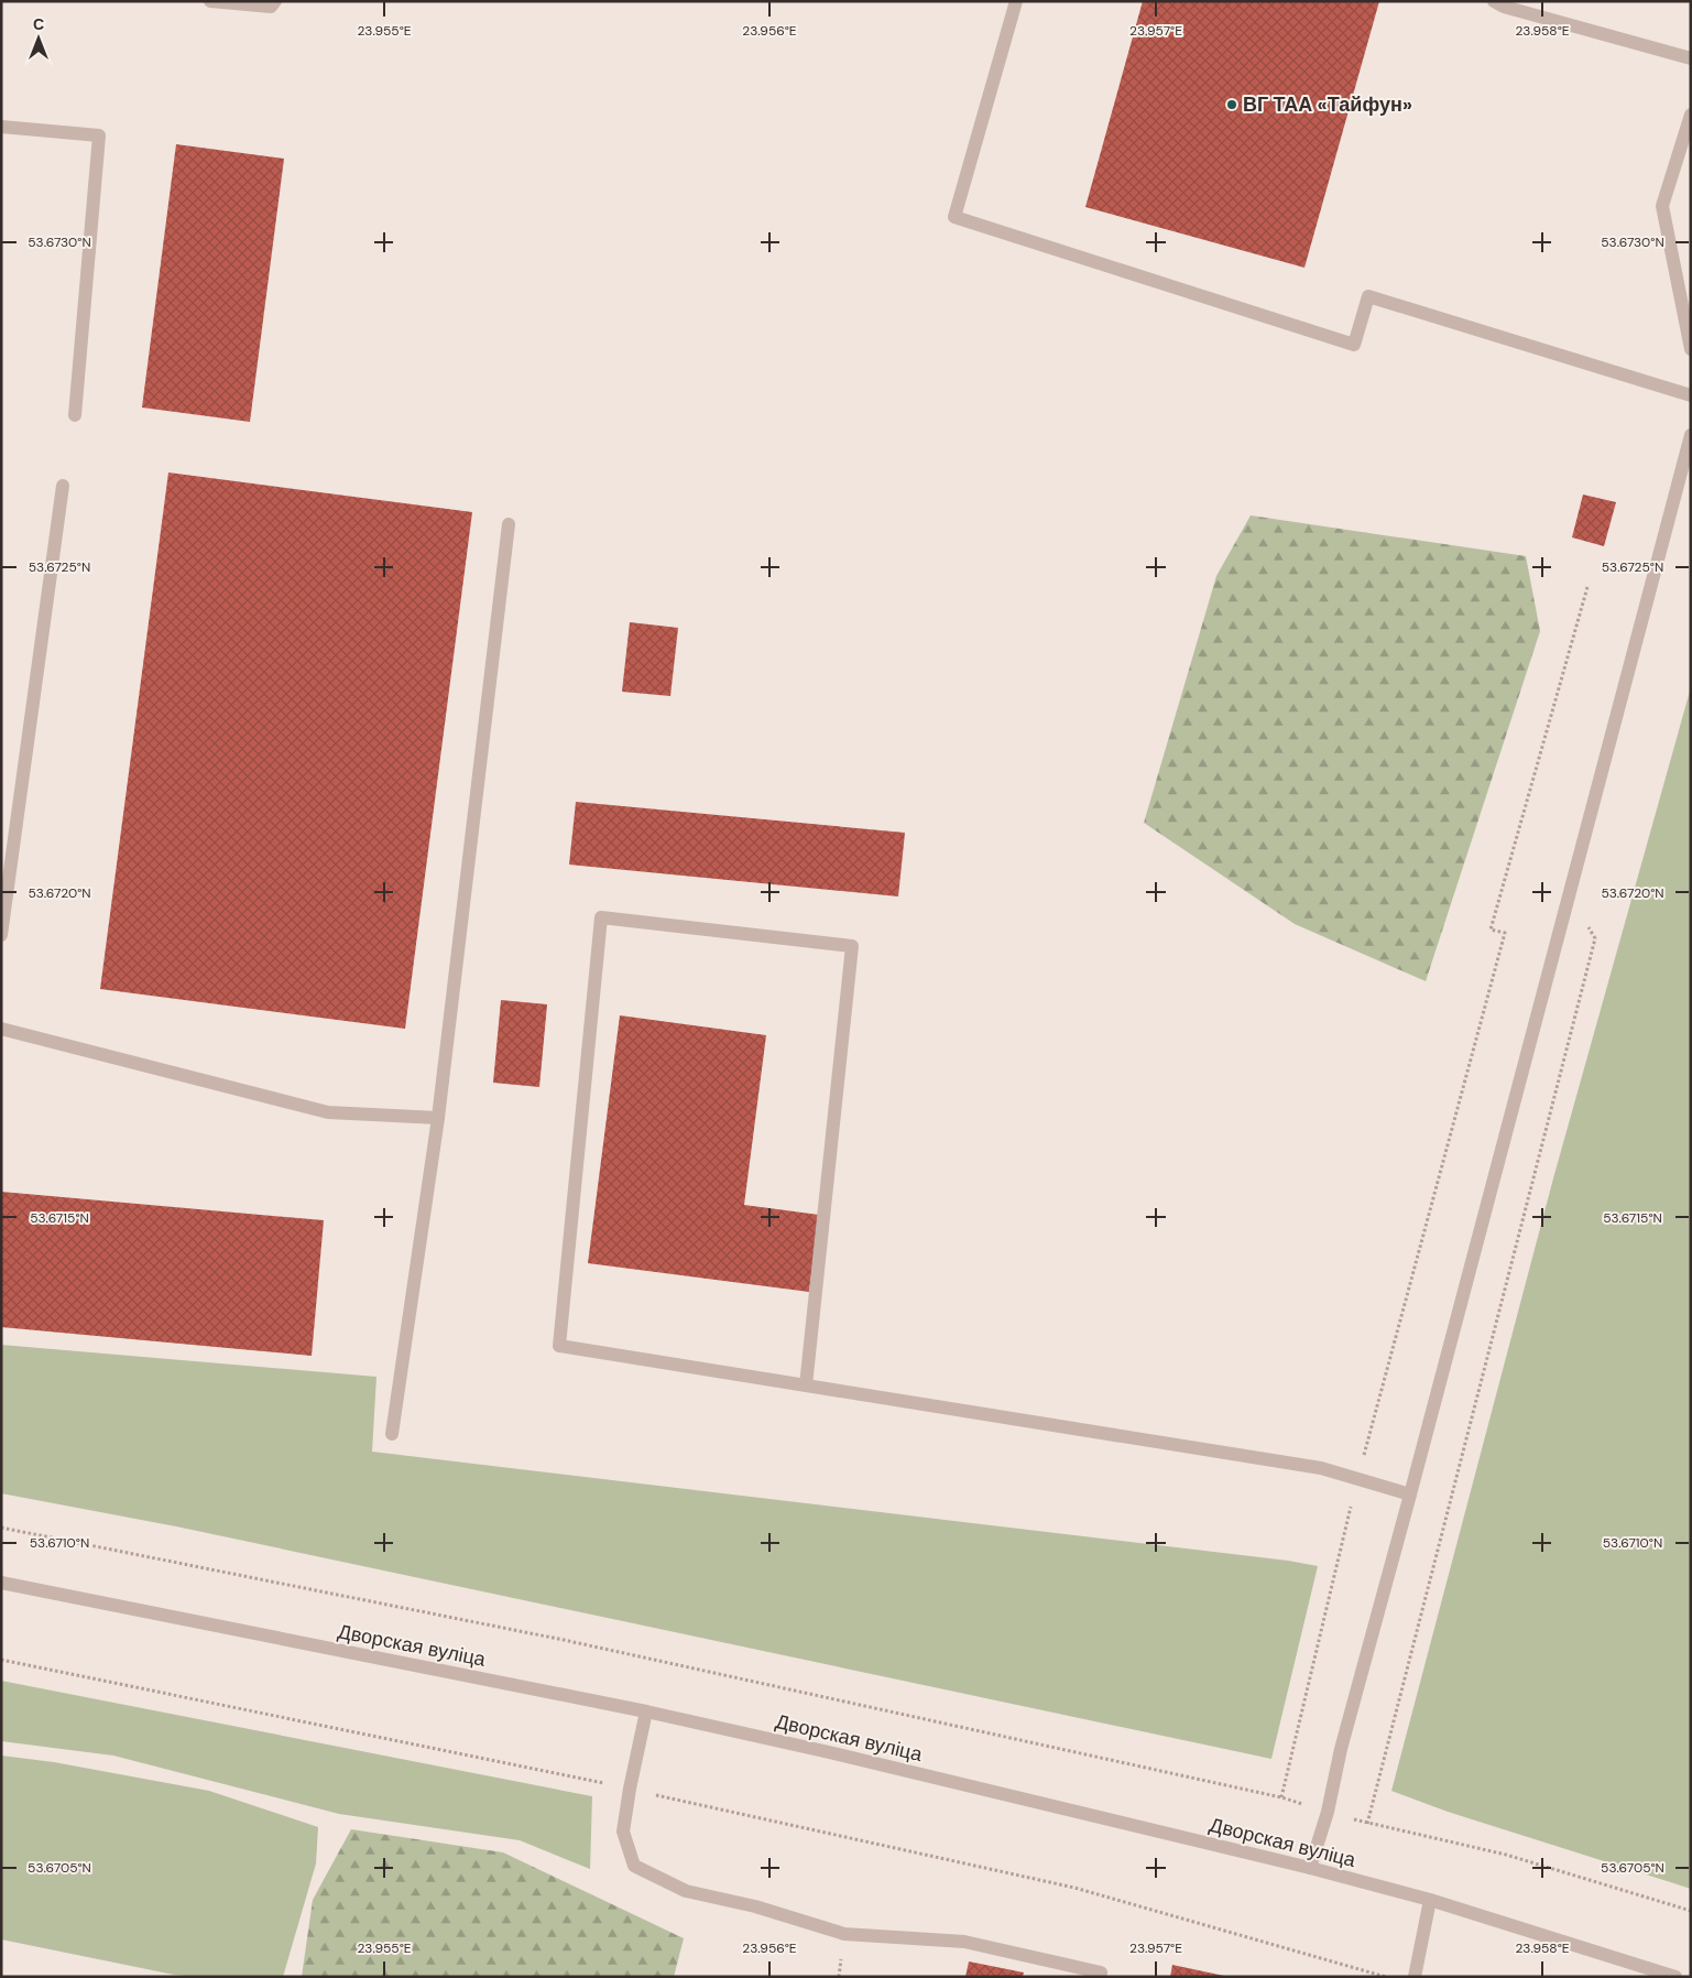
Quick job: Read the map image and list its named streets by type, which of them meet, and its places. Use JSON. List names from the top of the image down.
{
  "streets": {
    "street": ["Дворская вуліца"]
  },
  "places": ["ВГ ТАА «Тайфун»"],
  "north": "top",
  "coordinates": [
    "23.955°E",
    "23.956°E",
    "23.957°E",
    "23.958°E",
    "53.6730°N",
    "53.6725°N",
    "53.6720°N",
    "53.6715°N",
    "53.6710°N",
    "53.6705°N"
  ]
}
